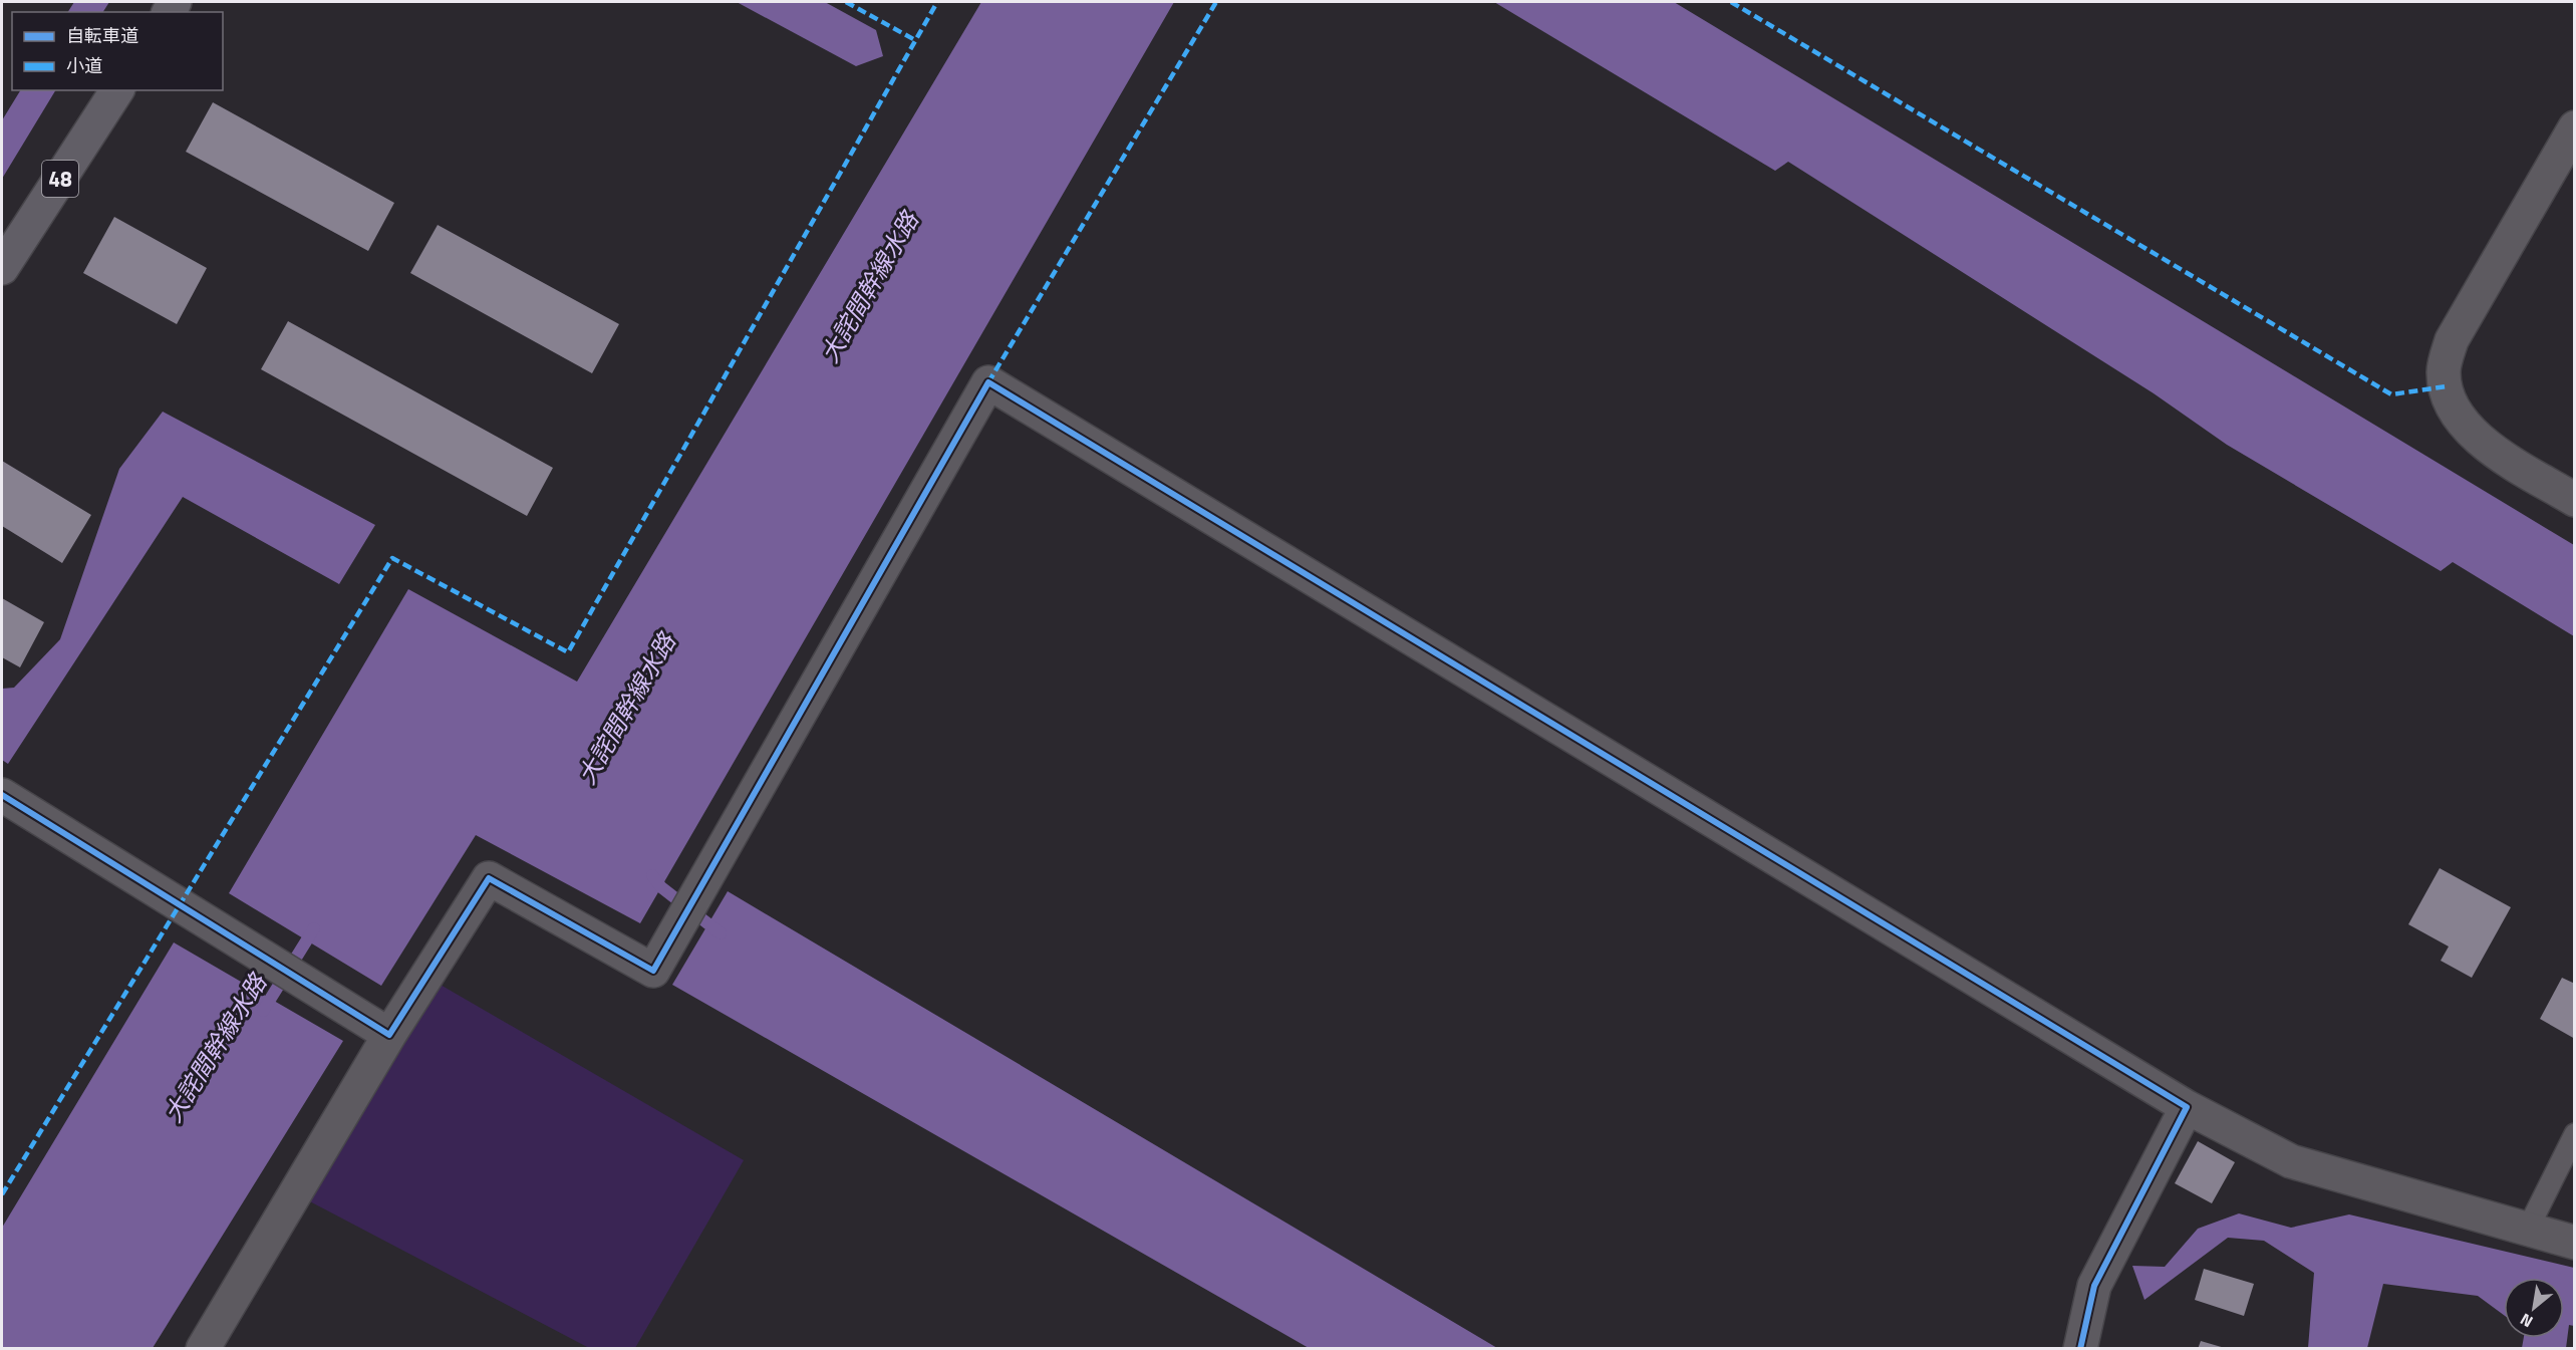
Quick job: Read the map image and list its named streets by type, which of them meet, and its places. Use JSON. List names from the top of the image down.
{
  "streets": {
    "main road": ["48"]
  },
  "water": ["大詫間幹線水路"],
  "legend": ["自転車道", "小道"],
  "north": "bottom left"
}
